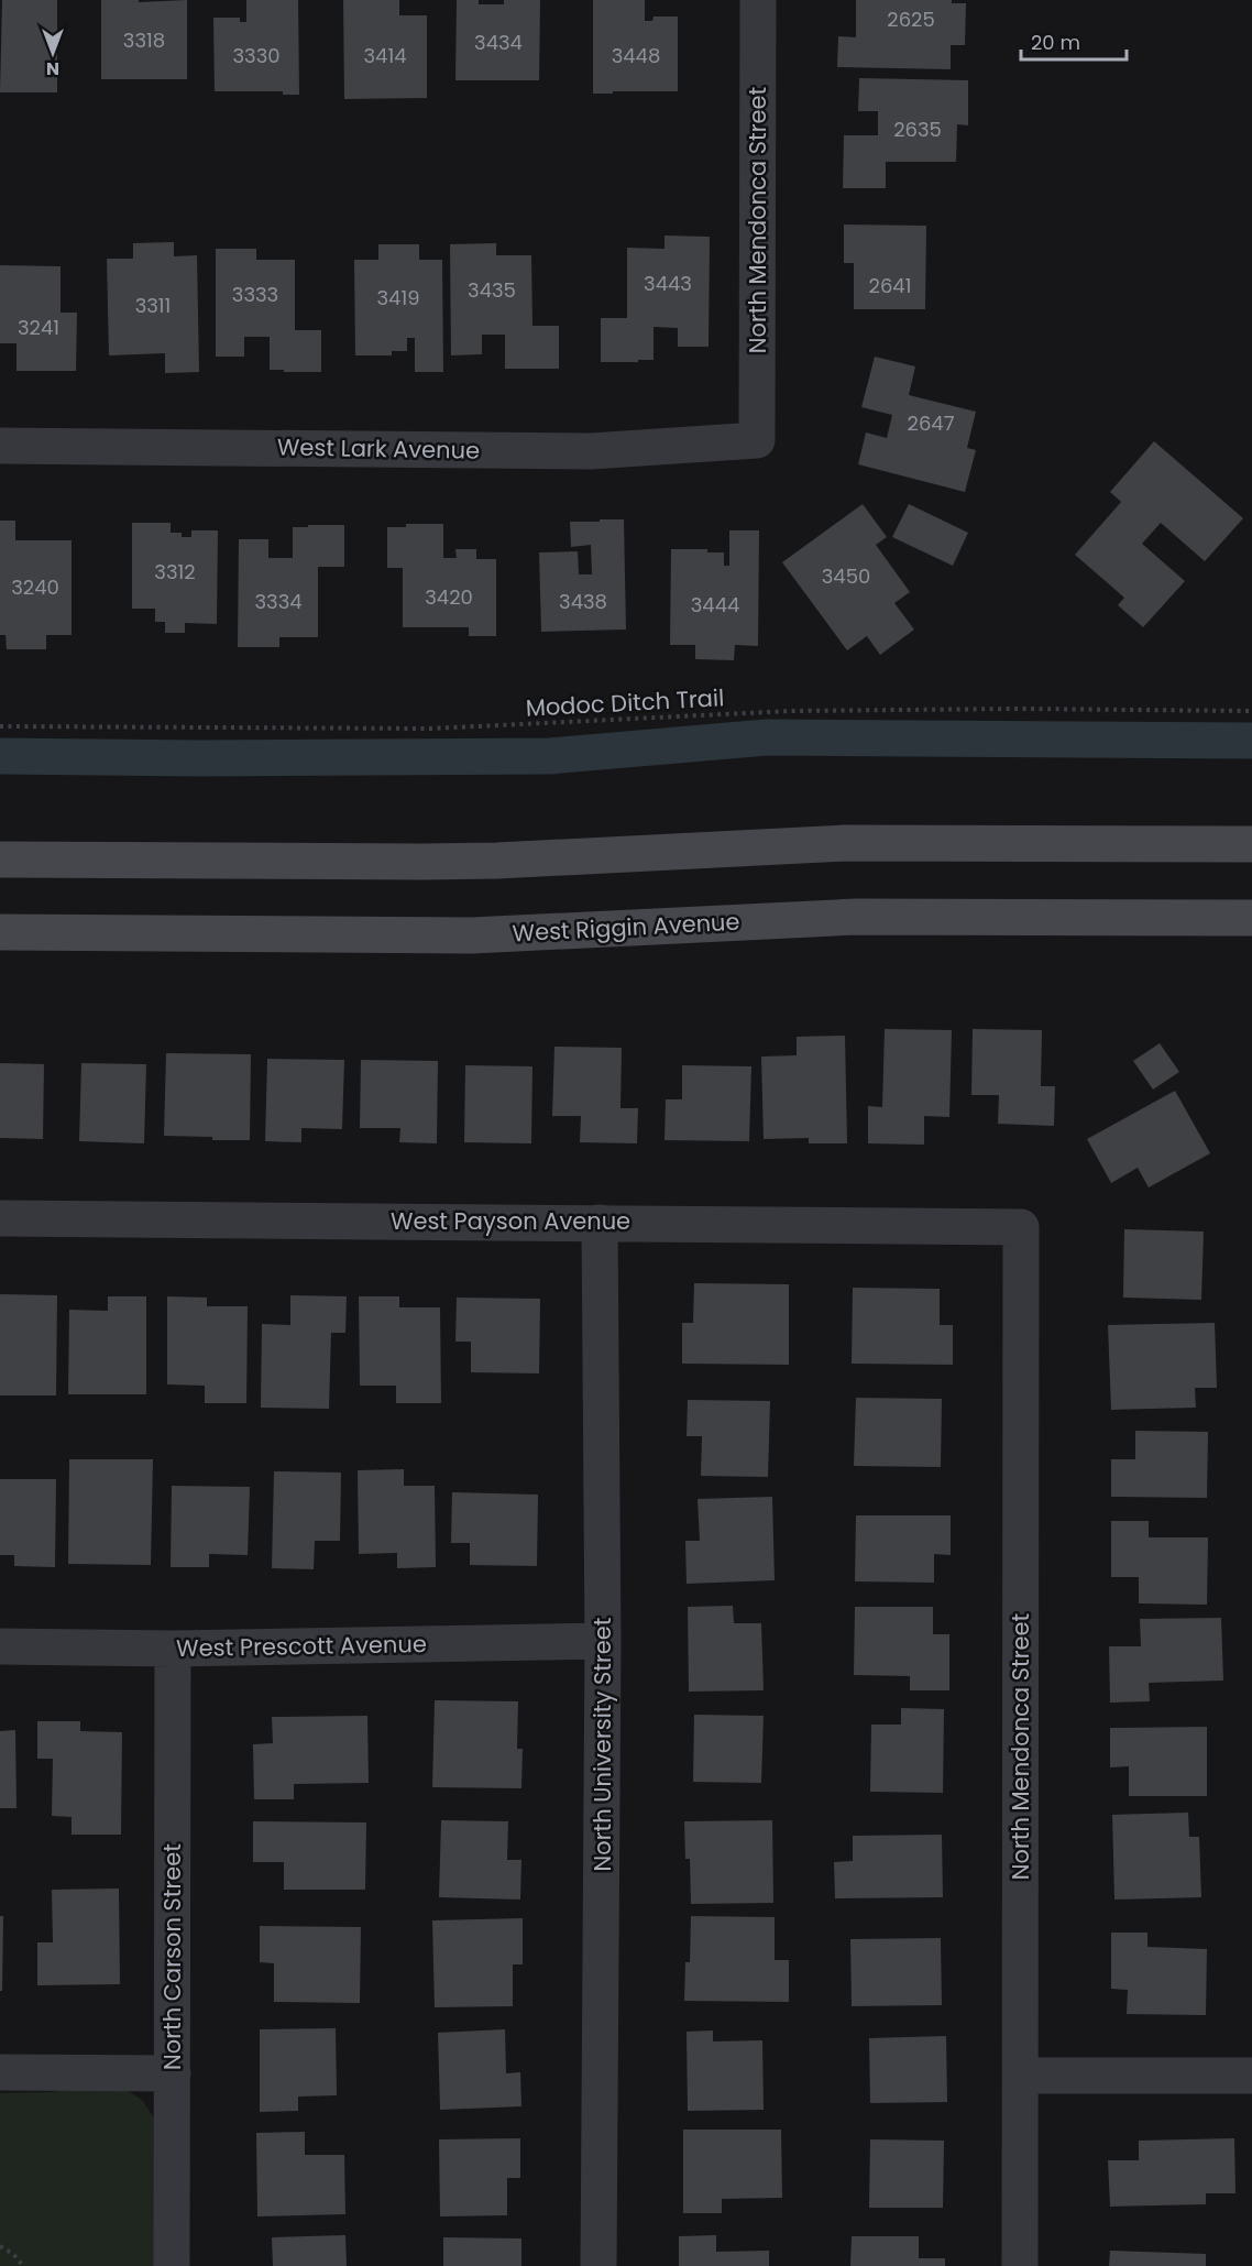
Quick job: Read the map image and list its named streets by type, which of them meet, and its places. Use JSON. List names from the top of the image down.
{
  "streets": {
    "main road": ["West Riggin Avenue"],
    "street": [
      "North Mendonca Street",
      "West Lark Avenue",
      "West Payson Avenue",
      "West Prescott Avenue",
      "North University Street",
      "North Carson Street"
    ],
    "path": ["Modoc Ditch Trail"]
  },
  "crossings": [
    ["North Mendonca Street", "West Lark Avenue"],
    ["North Mendonca Street", "West Payson Avenue"],
    ["West Payson Avenue", "North University Street"],
    ["West Prescott Avenue", "North University Street"],
    ["West Prescott Avenue", "North Carson Street"]
  ],
  "house_numbers": [
    "2625",
    "3318",
    "3434",
    "3330",
    "3414",
    "3448",
    "2635",
    "3443",
    "2641",
    "3435",
    "3333",
    "3419",
    "3311",
    "3241",
    "2647",
    "3312",
    "3450",
    "3240",
    "3420",
    "3334",
    "3438",
    "3444"
  ],
  "scale_bar": "20 m",
  "north": "bottom"
}
